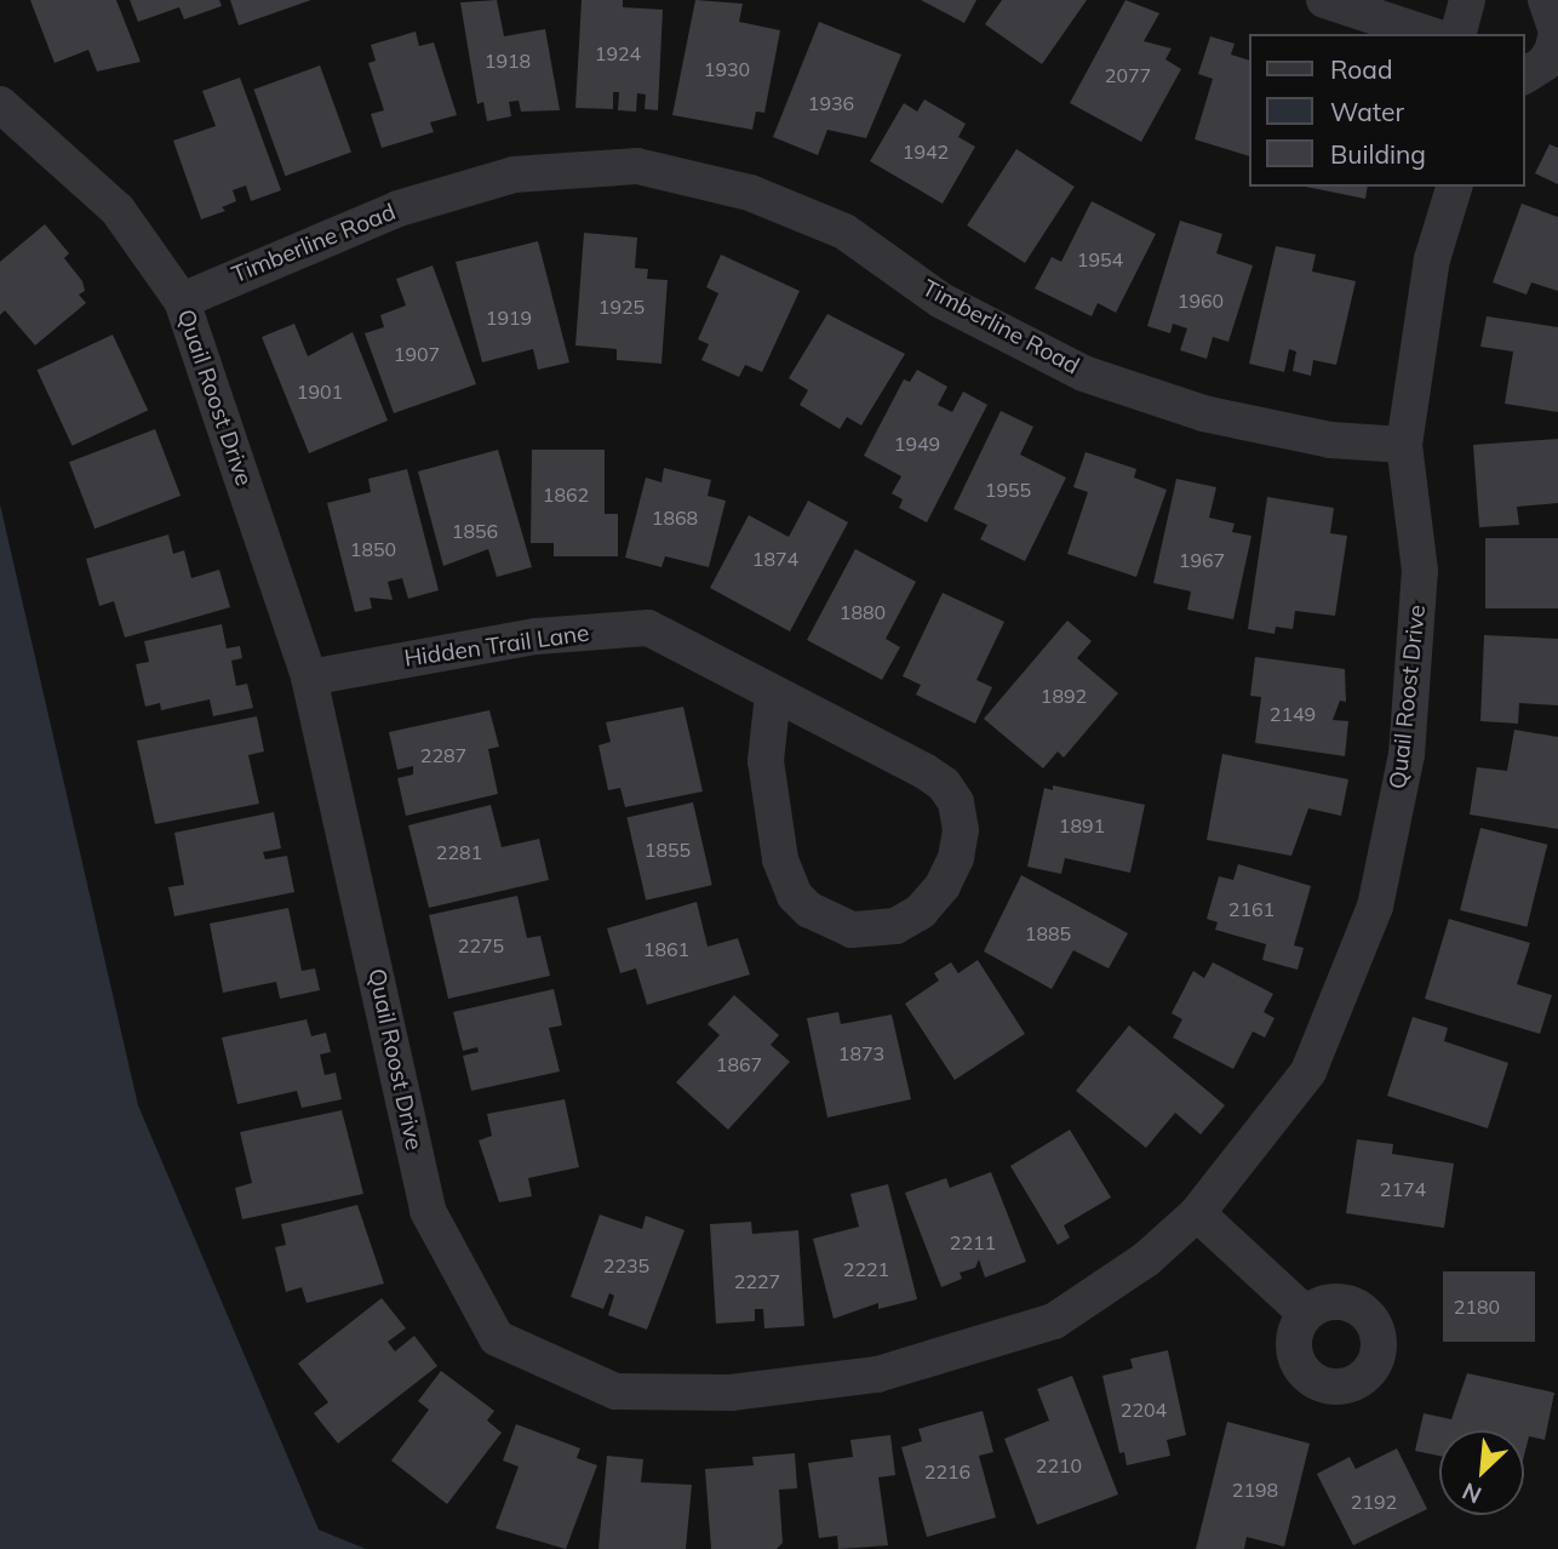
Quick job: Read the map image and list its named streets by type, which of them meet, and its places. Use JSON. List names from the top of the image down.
{
  "streets": {
    "street": ["Timberline Road", "Quail Roost Drive", "Hidden Trail Lane"]
  },
  "crossings": [
    ["Timberline Road", "Quail Roost Drive"],
    ["Quail Roost Drive", "Hidden Trail Lane"]
  ],
  "house_numbers": [
    "1924",
    "1918",
    "1930",
    "2077",
    "1936",
    "1942",
    "1954",
    "1960",
    "1925",
    "1919",
    "1907",
    "1901",
    "1949",
    "1955",
    "1862",
    "1868",
    "1856",
    "1850",
    "1874",
    "1967",
    "1880",
    "1892",
    "2149",
    "2287",
    "1891",
    "1855",
    "2281",
    "2161",
    "1885",
    "2275",
    "1861",
    "1873",
    "1867",
    "2174",
    "2211",
    "2235",
    "2221",
    "2227",
    "2180",
    "2204",
    "2210",
    "2216",
    "2198",
    "2192"
  ],
  "legend": ["Road", "Water", "Building"],
  "north": "bottom left"
}
